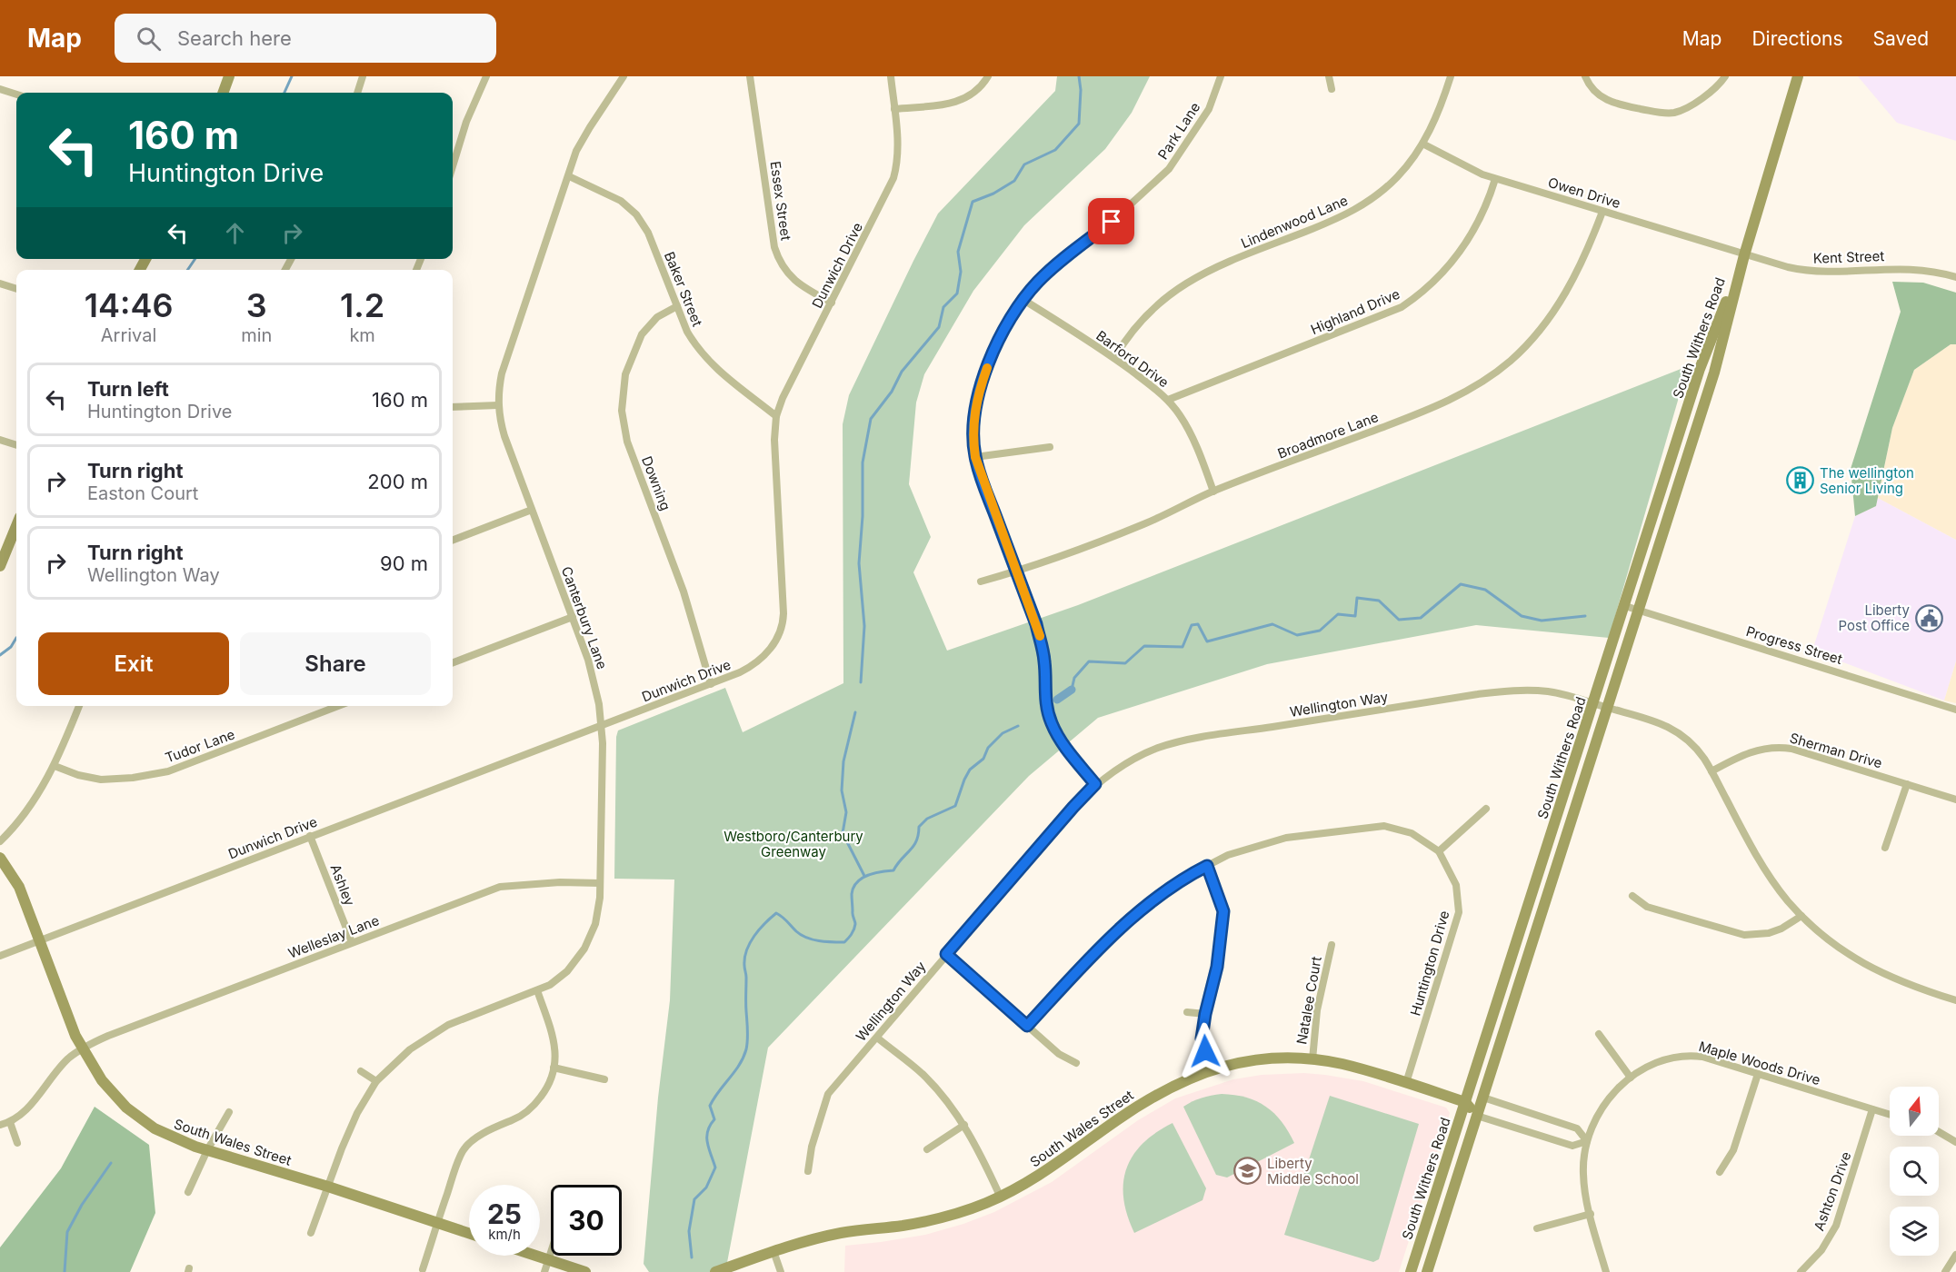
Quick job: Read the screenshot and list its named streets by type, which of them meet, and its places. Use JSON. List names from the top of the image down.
{
  "streets": {
    "main road": ["South Withers Road", "South Wales Street"],
    "street": [
      "Park Lane",
      "Owen Drive",
      "Essex Street",
      "Lindenwood Lane",
      "Kent Street",
      "Dunwich Drive",
      "Baker Street",
      "Highland Drive",
      "Barford Drive",
      "Broadmore Lane",
      "Downing",
      "Canterbury Lane",
      "Progress Street",
      "Wellington Way",
      "Tudor Lane",
      "Sherman Drive",
      "Ashley",
      "Welleslay Lane",
      "Huntington Drive",
      "Natalee Court",
      "Maple Woods Drive",
      "Ashton Drive"
    ]
  },
  "crossings": [
    ["Park Lane", "Barford Drive"],
    ["Park Lane", "Broadmore Lane"],
    ["Park Lane", "Wellington Way"],
    ["Owen Drive", "Lindenwood Lane"],
    ["Owen Drive", "Kent Street"],
    ["Owen Drive", "Highland Drive"],
    ["Owen Drive", "South Withers Road"],
    ["Owen Drive", "Broadmore Lane"],
    ["Essex Street", "Dunwich Drive"],
    ["Lindenwood Lane", "Barford Drive"],
    ["Kent Street", "South Withers Road"],
    ["Dunwich Drive", "Baker Street"],
    ["Dunwich Drive", "Downing"],
    ["Dunwich Drive", "Canterbury Lane"],
    ["Dunwich Drive", "Ashley"],
    ["Dunwich Drive", "South Wales Street"],
    ["Baker Street", "Downing"],
    ["Baker Street", "Canterbury Lane"],
    ["Highland Drive", "Barford Drive"],
    ["South Withers Road", "Progress Street"],
    ["South Withers Road", "Wellington Way"],
    ["South Withers Road", "South Wales Street"],
    ["Barford Drive", "Broadmore Lane"],
    ["Canterbury Lane", "Welleslay Lane"],
    ["Canterbury Lane", "South Wales Street"],
    ["Wellington Way", "Sherman Drive"],
    ["Ashley", "Welleslay Lane"],
    ["Welleslay Lane", "South Wales Street"],
    ["Huntington Drive", "South Wales Street"],
    ["Natalee Court", "South Wales Street"],
    ["Maple Woods Drive", "Ashton Drive"]
  ],
  "parks": ["Westboro/Canterbury Greenway"],
  "places": {
    "building": ["The wellington Senior Living"],
    "public building": ["Liberty Post Office"],
    "school or university": ["Liberty Middle School"]
  },
  "north": "top",
  "page": {
    "header": "Map",
    "search": "Search here",
    "nav": ["Map", "Directions", "Saved"],
    "turn": ["160 m", "Huntington Drive"],
    "eta": [
      "14:46",
      "Arrival",
      "3",
      "min",
      "1.2",
      "km"
    ],
    "list": [
      {
        "name": "Turn left",
        "note": "Huntington Drive",
        "value": "160 m"
      },
      {
        "name": "Turn right",
        "note": "Easton Court",
        "value": "200 m"
      },
      {
        "name": "Turn right",
        "note": "Wellington Way",
        "value": "90 m"
      }
    ],
    "buttons": ["Exit", "Share"],
    "speed": "25 km/h",
    "limit": "30"
  }
}
